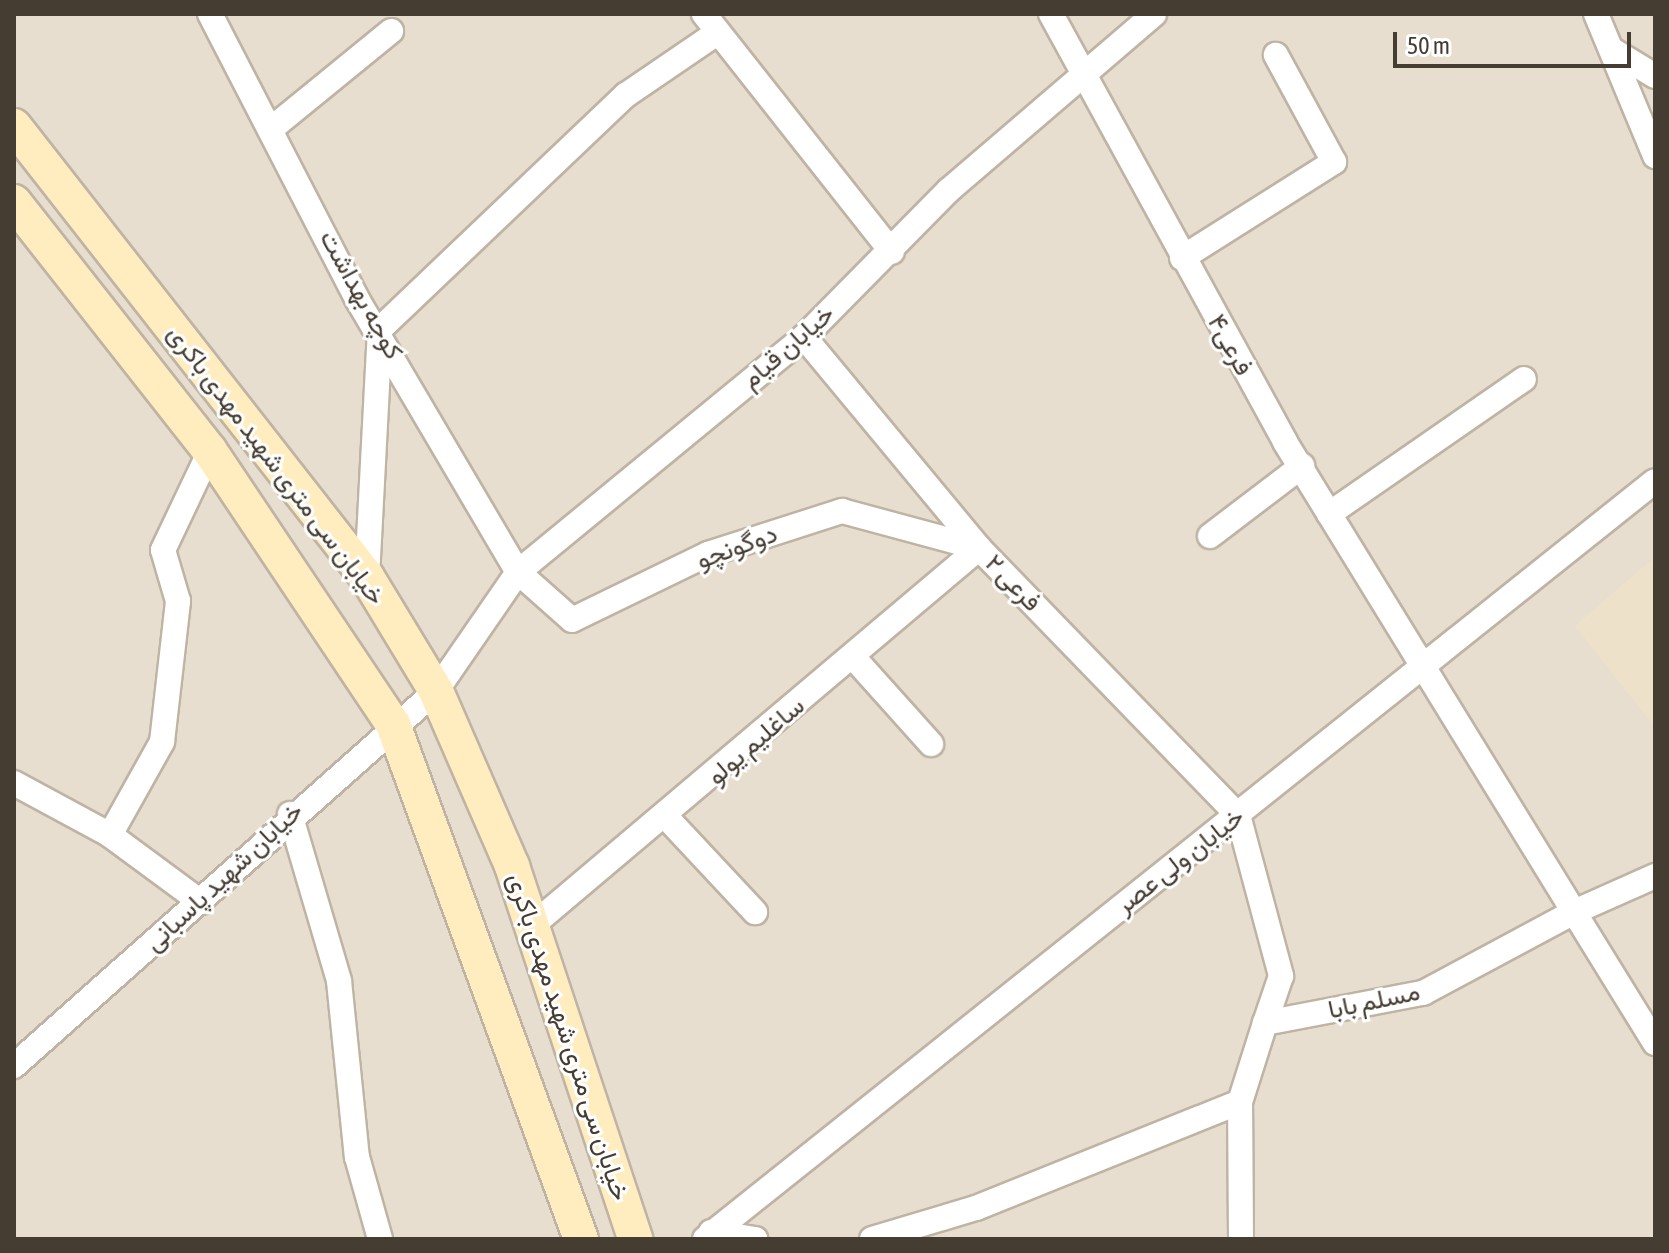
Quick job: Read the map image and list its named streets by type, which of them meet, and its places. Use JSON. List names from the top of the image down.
{
  "streets": {
    "main road": ["خیابان سی متری شهید مهدی باکری"],
    "street": [
      "کوچه بهداشت",
      "فرعی۴",
      "خیابان قیام",
      "دوگونچو",
      "فرعی ۲",
      "ساغلیم یولو",
      "خیابان ولی عصر",
      "خیابان شهید پاسبانی",
      "مسلم بابا"
    ]
  },
  "crossings": [
    ["کوچه بهداشت", "خیابان قیام"],
    ["کوچه بهداشت", "دوگونچو"],
    ["فرعی۴", "خیابان قیام"],
    ["فرعی۴", "خیابان ولی عصر"],
    ["فرعی۴", "مسلم بابا"],
    ["خیابان قیام", "خیابان سی متری شهید مهدی باکری"],
    ["خیابان قیام", "دوگونچو"],
    ["خیابان قیام", "فرعی ۲"],
    ["خیابان قیام", "خیابان شهید پاسبانی"],
    ["خیابان سی متری شهید مهدی باکری", "ساغلیم یولو"],
    ["خیابان سی متری شهید مهدی باکری", "خیابان شهید پاسبانی"],
    ["دوگونچو", "فرعی ۲"],
    ["دوگونچو", "ساغلیم یولو"],
    ["فرعی ۲", "ساغلیم یولو"],
    ["فرعی ۲", "خیابان ولی عصر"]
  ],
  "scale_bar": "50 m"
}
